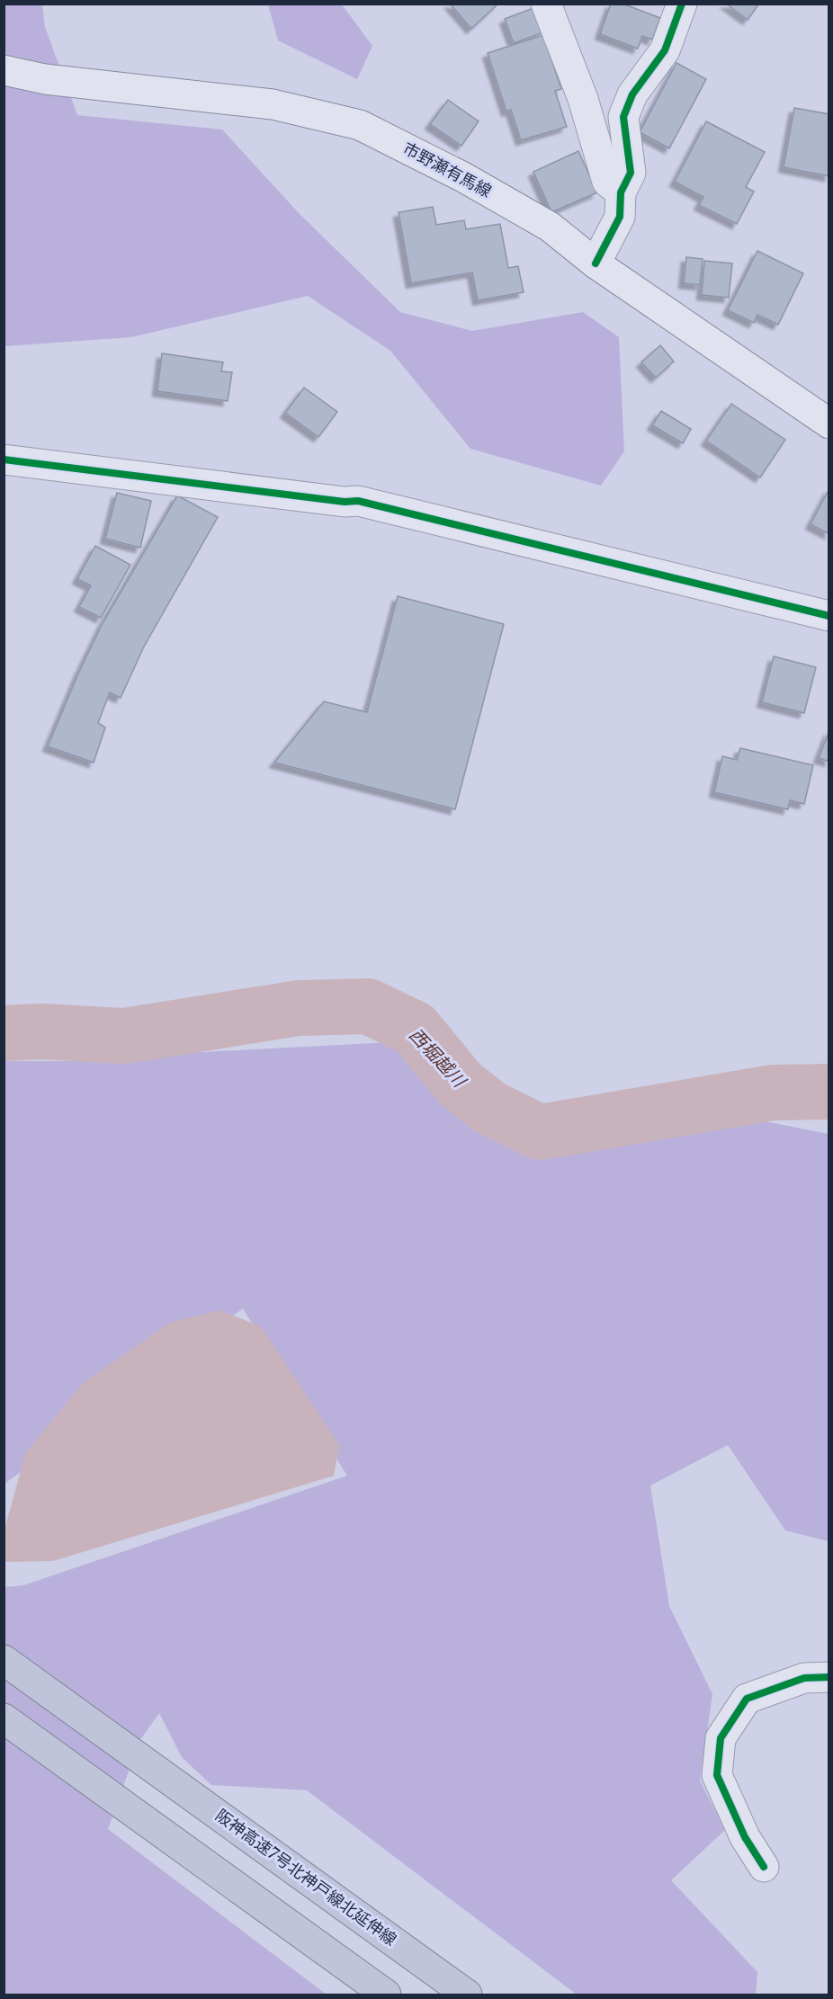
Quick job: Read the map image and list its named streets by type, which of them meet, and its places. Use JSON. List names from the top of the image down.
{
  "streets": {
    "highway": ["阪神高速7号北神戸線北延伸線"],
    "street": ["市野瀬有馬線"]
  },
  "water": ["西堀越川"]
}
